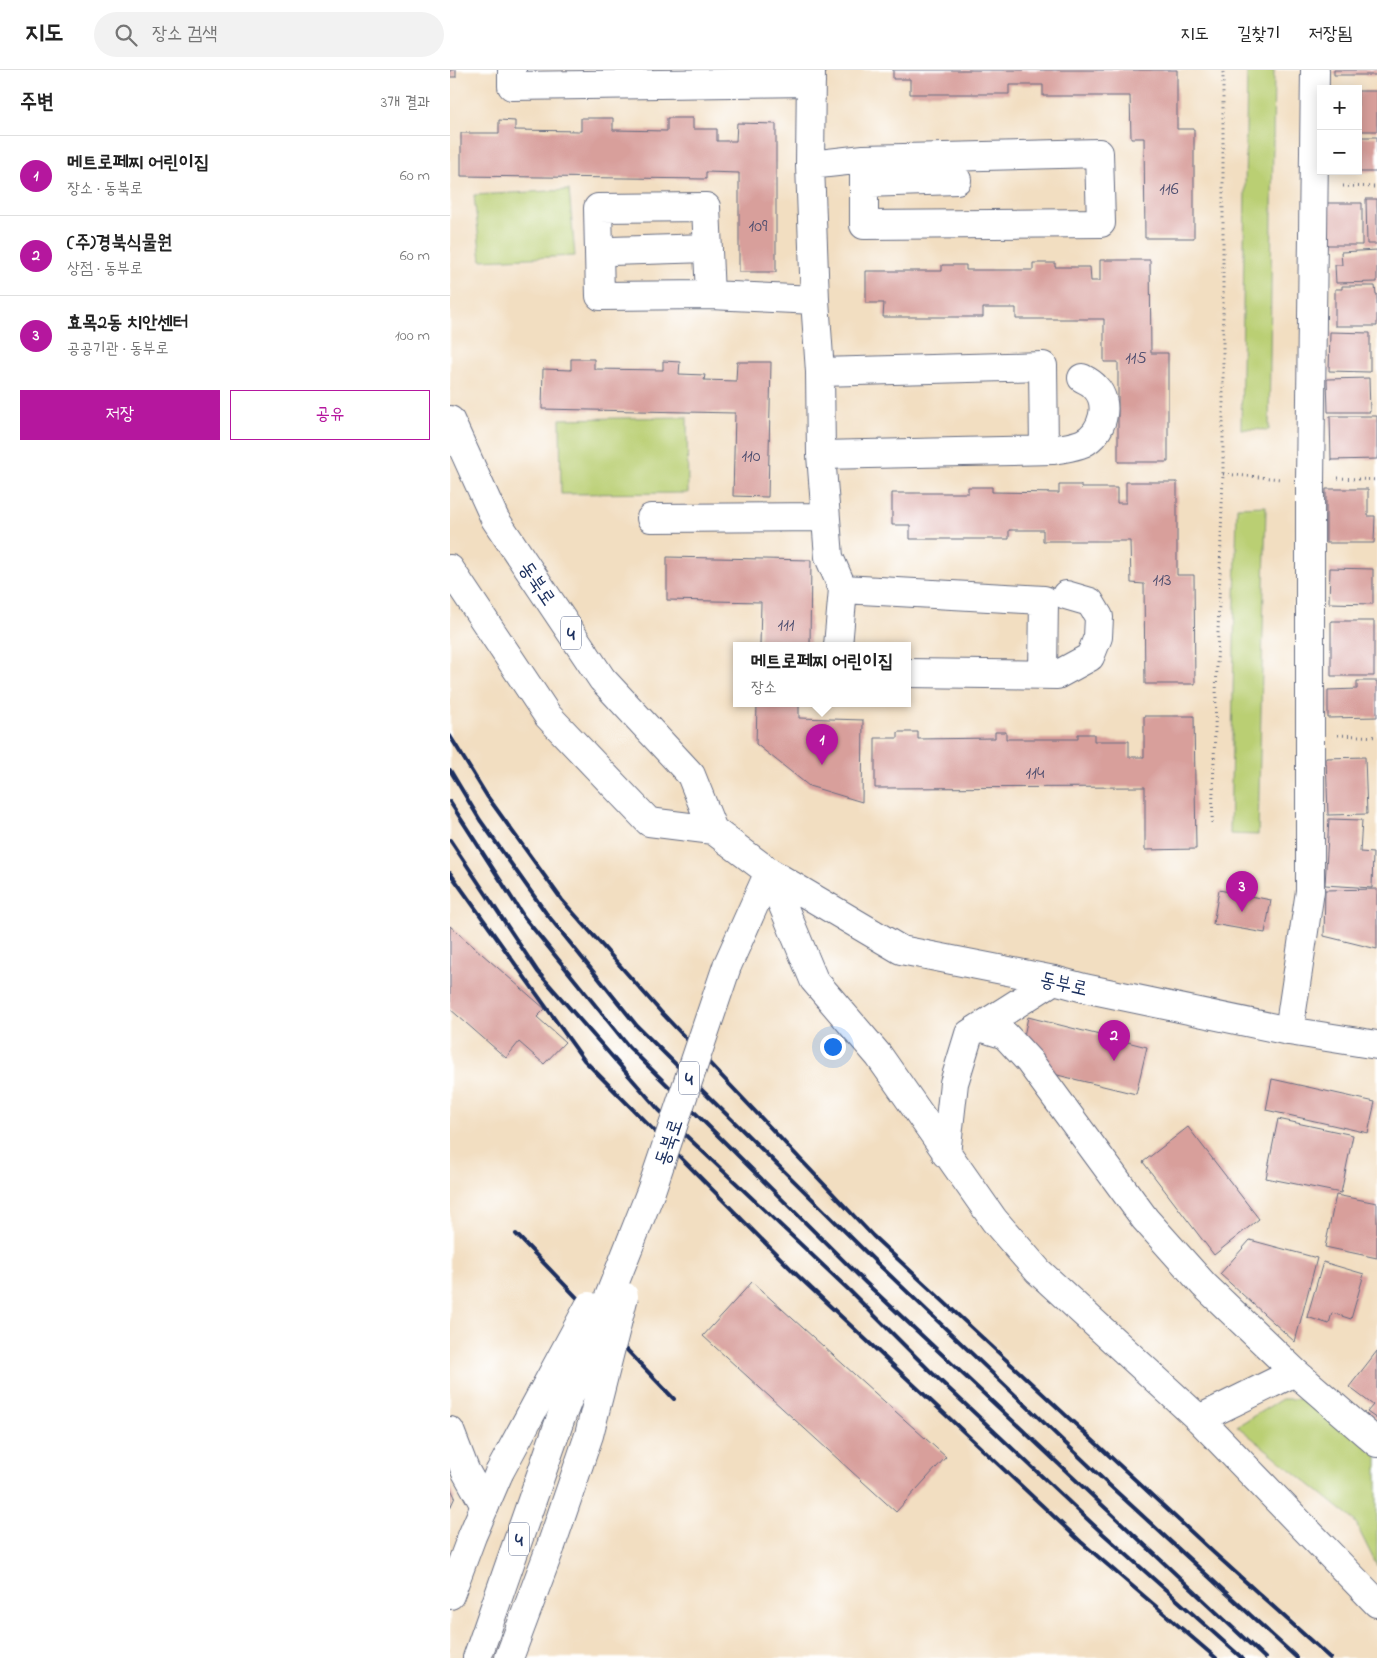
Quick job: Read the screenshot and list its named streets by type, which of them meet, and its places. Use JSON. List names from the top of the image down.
{
  "streets": {
    "main road": ["동북로", "4", "동부로"]
  },
  "crossings": [
    ["동북로", "동부로"]
  ],
  "house_numbers": [
    "116",
    "109",
    "115",
    "110",
    "113",
    "111",
    "114"
  ],
  "page": {
    "header": "지도",
    "search": "장소 검색",
    "nav": ["지도", "길찾기", "저장됨"],
    "heading": ["주변", "3개 결과"],
    "map_buttons": ["+", "−"],
    "list": [
      {
        "mark": "1",
        "name": "메트로페찌 어린이집",
        "note": "장소 · 동북로",
        "value": "60 m"
      },
      {
        "mark": "2",
        "name": "(주)경북식물원",
        "note": "상점 · 동부로",
        "value": "60 m"
      },
      {
        "mark": "3",
        "name": "효목2동 치안센터",
        "note": "공공기관 · 동부로",
        "value": "100 m"
      }
    ],
    "buttons": ["저장", "공유"],
    "popup": ["메트로페찌 어린이집", "장소"],
    "pins": ["1", "3", "2"]
  }
}
